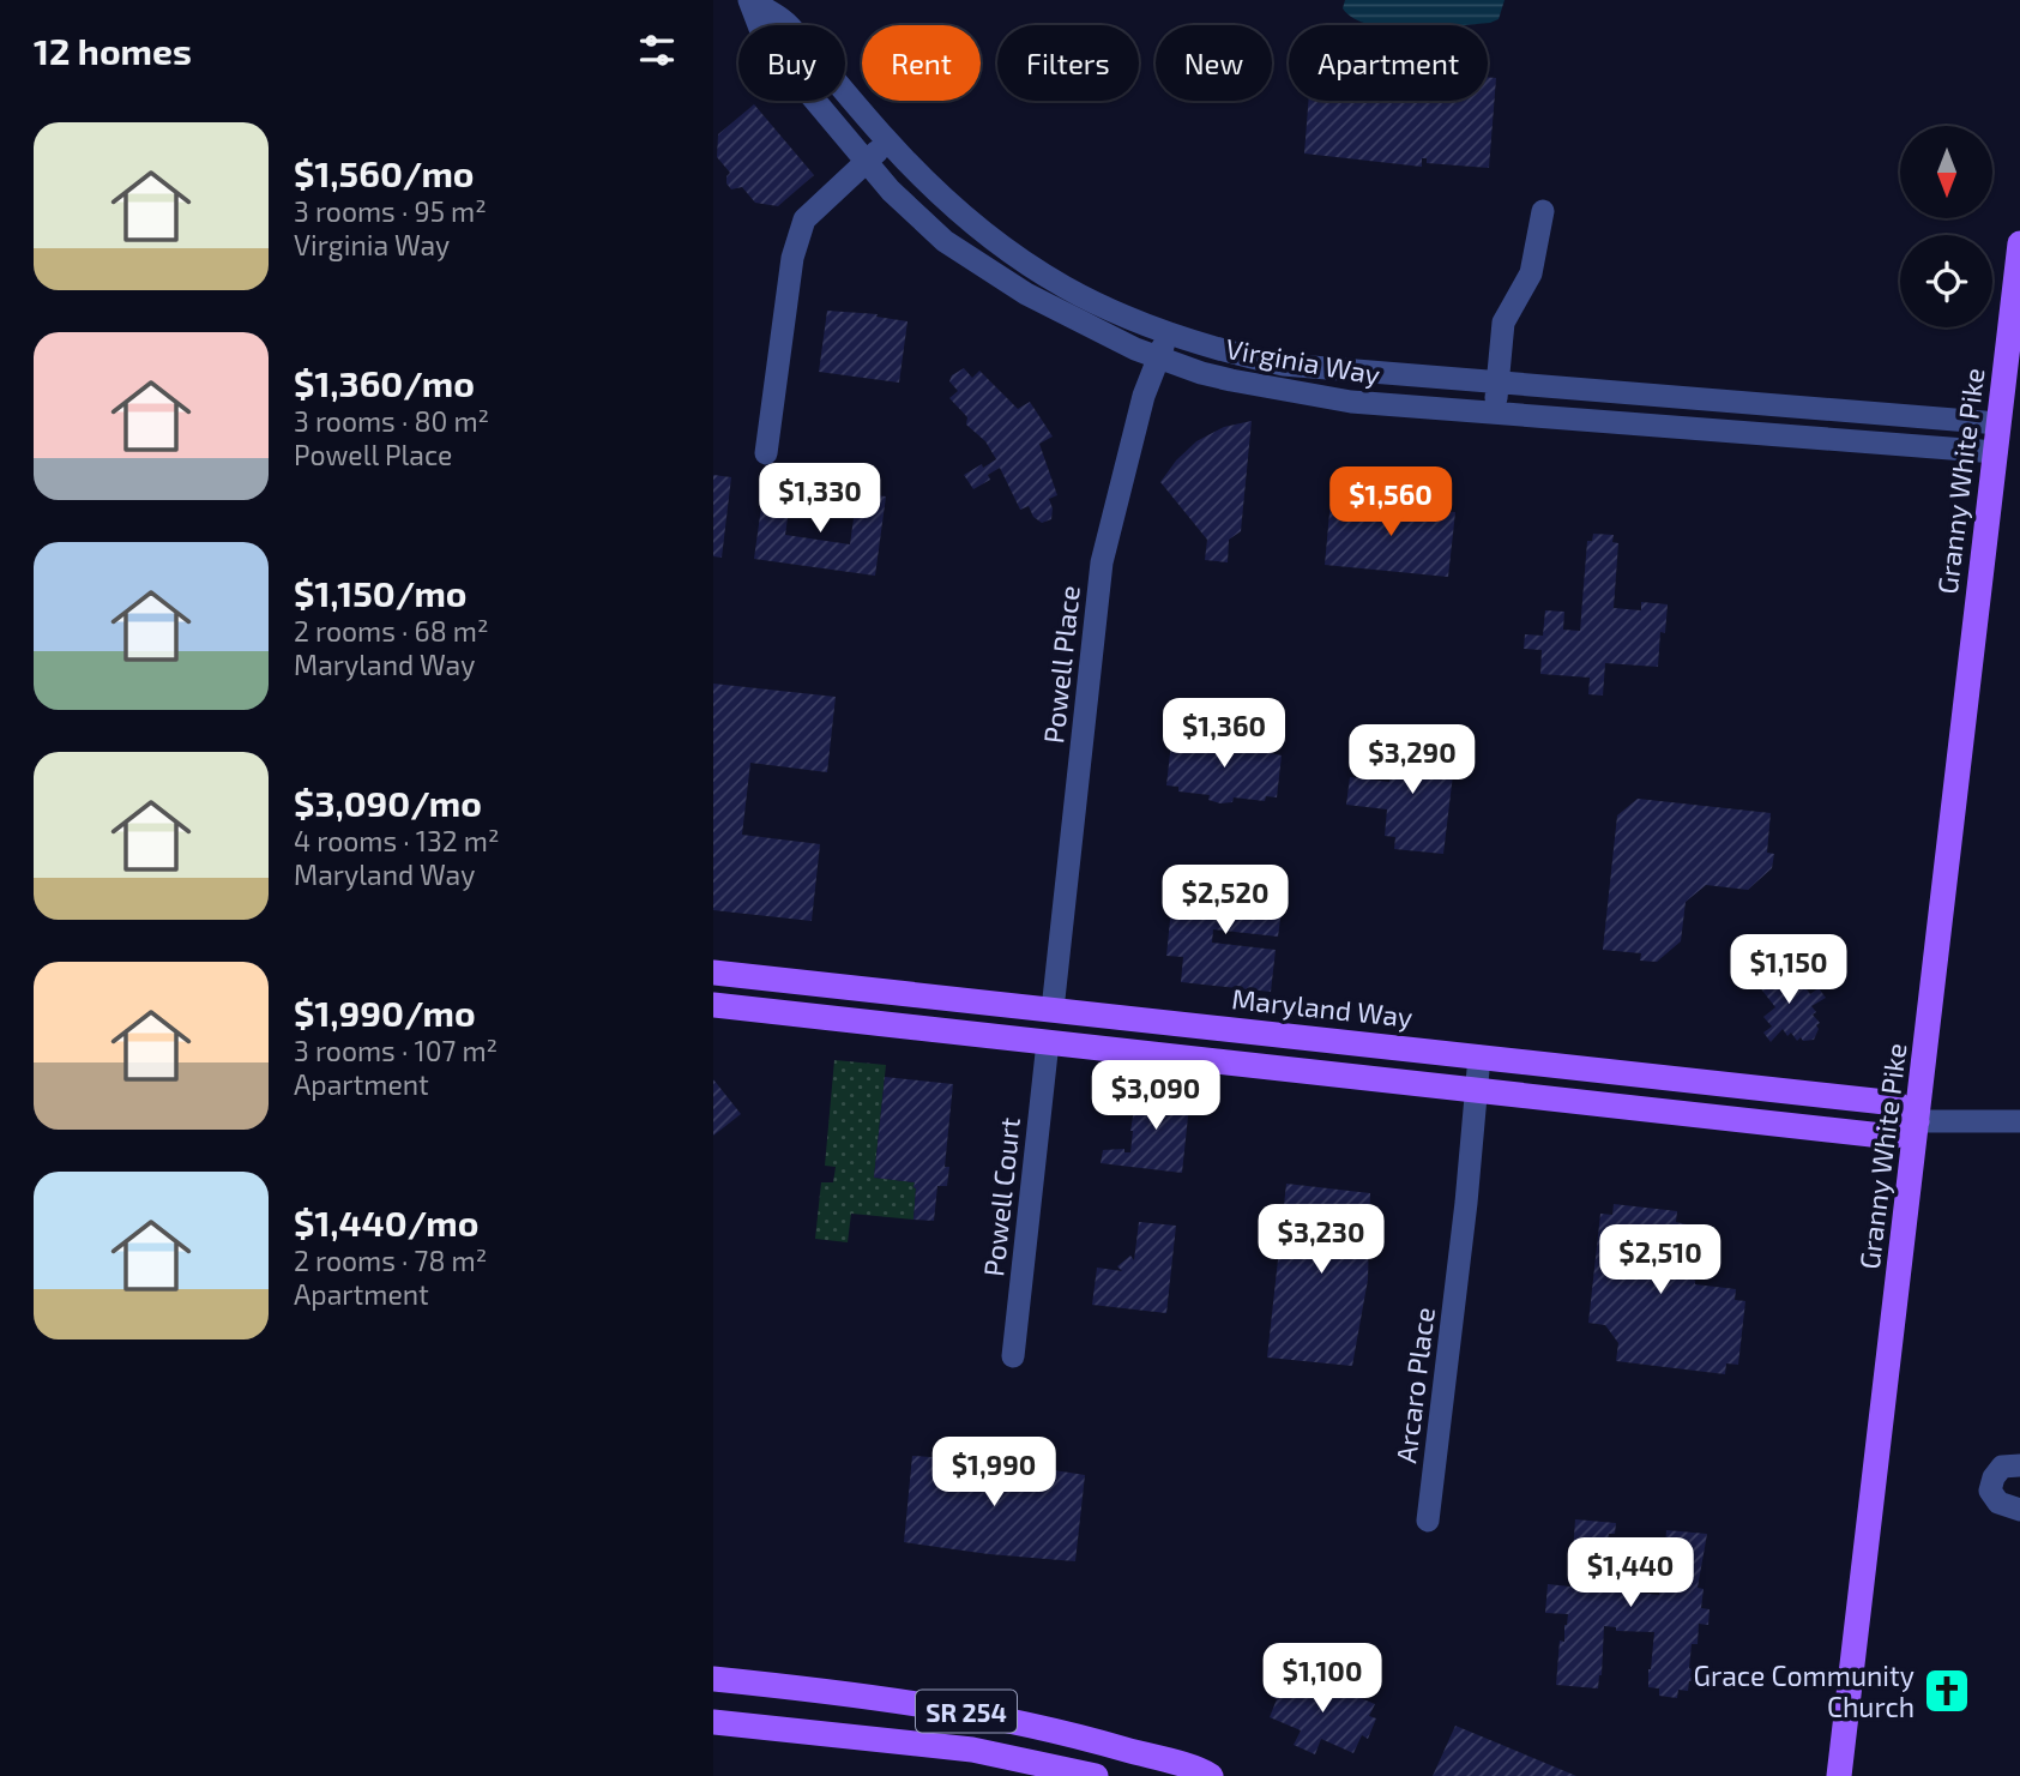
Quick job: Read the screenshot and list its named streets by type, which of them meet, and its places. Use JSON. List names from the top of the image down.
{
  "streets": {
    "main road": ["Granny White Pike", "Maryland Way", "SR 254"],
    "street": [
      "Virginia Way",
      "Powell Place",
      "Powell Court",
      "Arcaro Place"
    ]
  },
  "crossings": [
    ["Virginia Way", "Granny White Pike"],
    ["Virginia Way", "Powell Place"],
    ["Granny White Pike", "Maryland Way"],
    ["Powell Place", "Maryland Way"],
    ["Maryland Way", "Powell Court"],
    ["Maryland Way", "Arcaro Place"]
  ],
  "places": {
    "church": ["Grace Community Church"]
  },
  "north": "bottom",
  "page": {
    "heading": "12 homes",
    "chip": [
      "Buy",
      "Rent",
      "Filters",
      "New",
      "Apartment"
    ],
    "list": [
      {
        "name": "$1,560/mo",
        "note": "3 rooms · 95 m² · Virginia Way"
      },
      {
        "name": "$1,360/mo",
        "note": "3 rooms · 80 m² · Powell Place"
      },
      {
        "name": "$1,150/mo",
        "note": "2 rooms · 68 m² · Maryland Way"
      },
      {
        "name": "$3,090/mo",
        "note": "4 rooms · 132 m² · Maryland Way"
      },
      {
        "name": "$1,990/mo",
        "note": "3 rooms · 107 m² · Apartment"
      },
      {
        "name": "$1,440/mo",
        "note": "2 rooms · 78 m² · Apartment"
      }
    ],
    "price": [
      "$1,330",
      "$1,560",
      "$1,360",
      "$3,290",
      "$2,520",
      "$1,150",
      "$3,090",
      "$3,230",
      "$2,510",
      "$1,990",
      "$1,440",
      "$1,100"
    ]
  }
}
